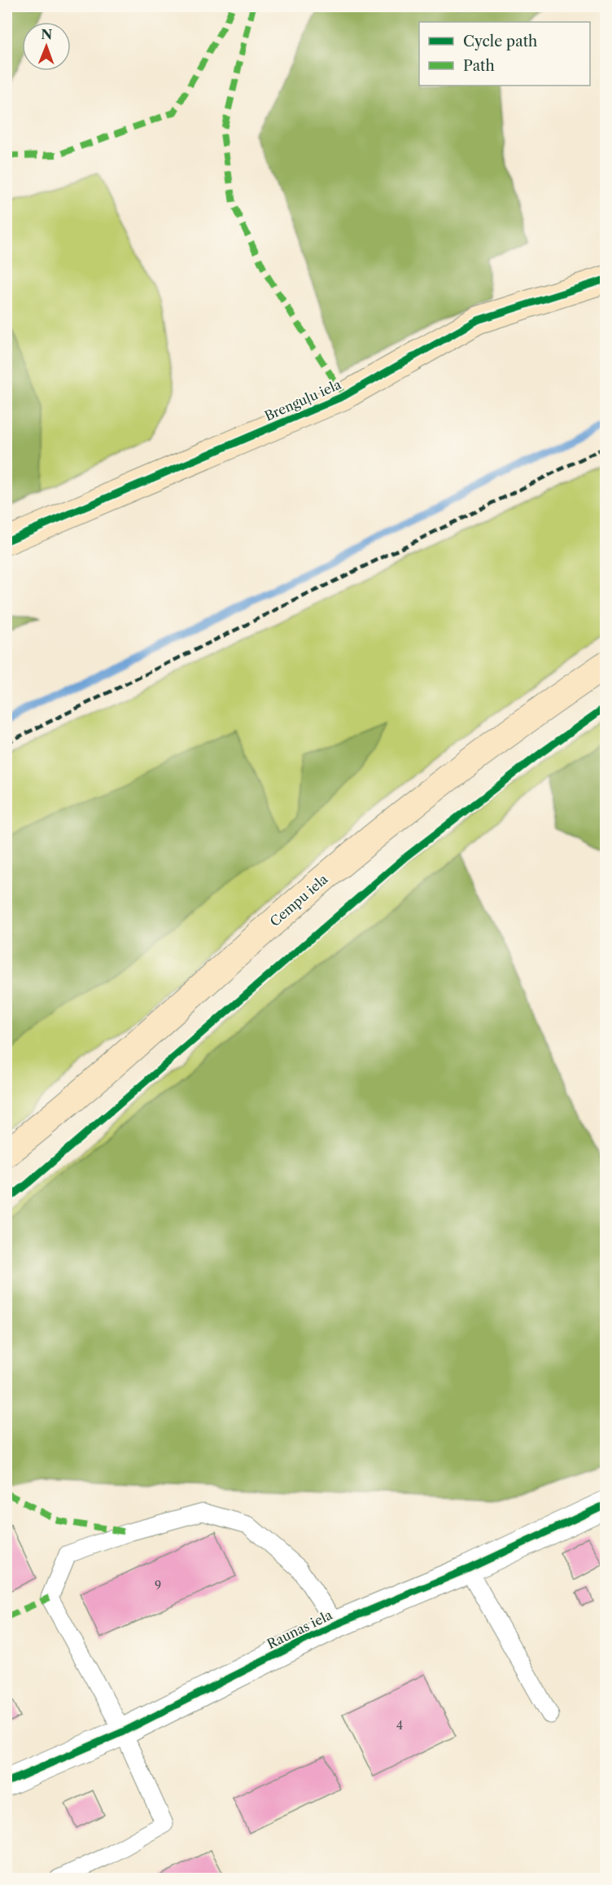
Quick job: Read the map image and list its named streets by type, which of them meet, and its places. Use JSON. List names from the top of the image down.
{
  "streets": {
    "main road": ["Brenguļu iela", "Cempu iela"],
    "street": ["Raunas iela"]
  },
  "house_numbers": ["9", "4"],
  "legend": ["Cycle path", "Path"],
  "north": "top"
}
